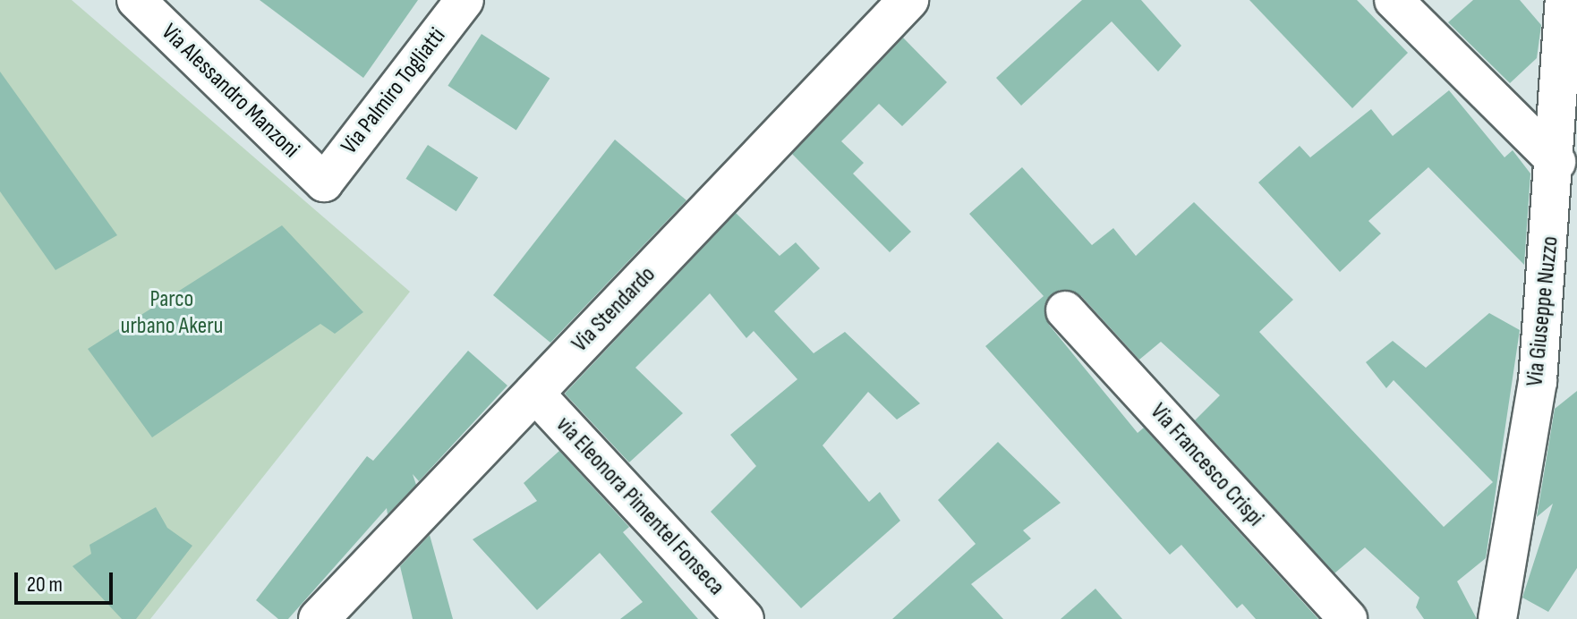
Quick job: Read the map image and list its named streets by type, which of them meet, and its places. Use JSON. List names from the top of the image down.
{
  "streets": {
    "street": [
      "Via Alessandro Manzoni",
      "Via Palmiro Togliatti",
      "Via Stendardo",
      "Via Giuseppe Nuzzo",
      "Via Francesco Crispi",
      "via Eleonora Pimentel Fonseca"
    ]
  },
  "crossings": [
    ["Via Alessandro Manzoni", "Via Palmiro Togliatti"],
    ["Via Stendardo", "via Eleonora Pimentel Fonseca"]
  ],
  "parks": ["Parco urbano Akeru"],
  "scale_bar": "20 m"
}
